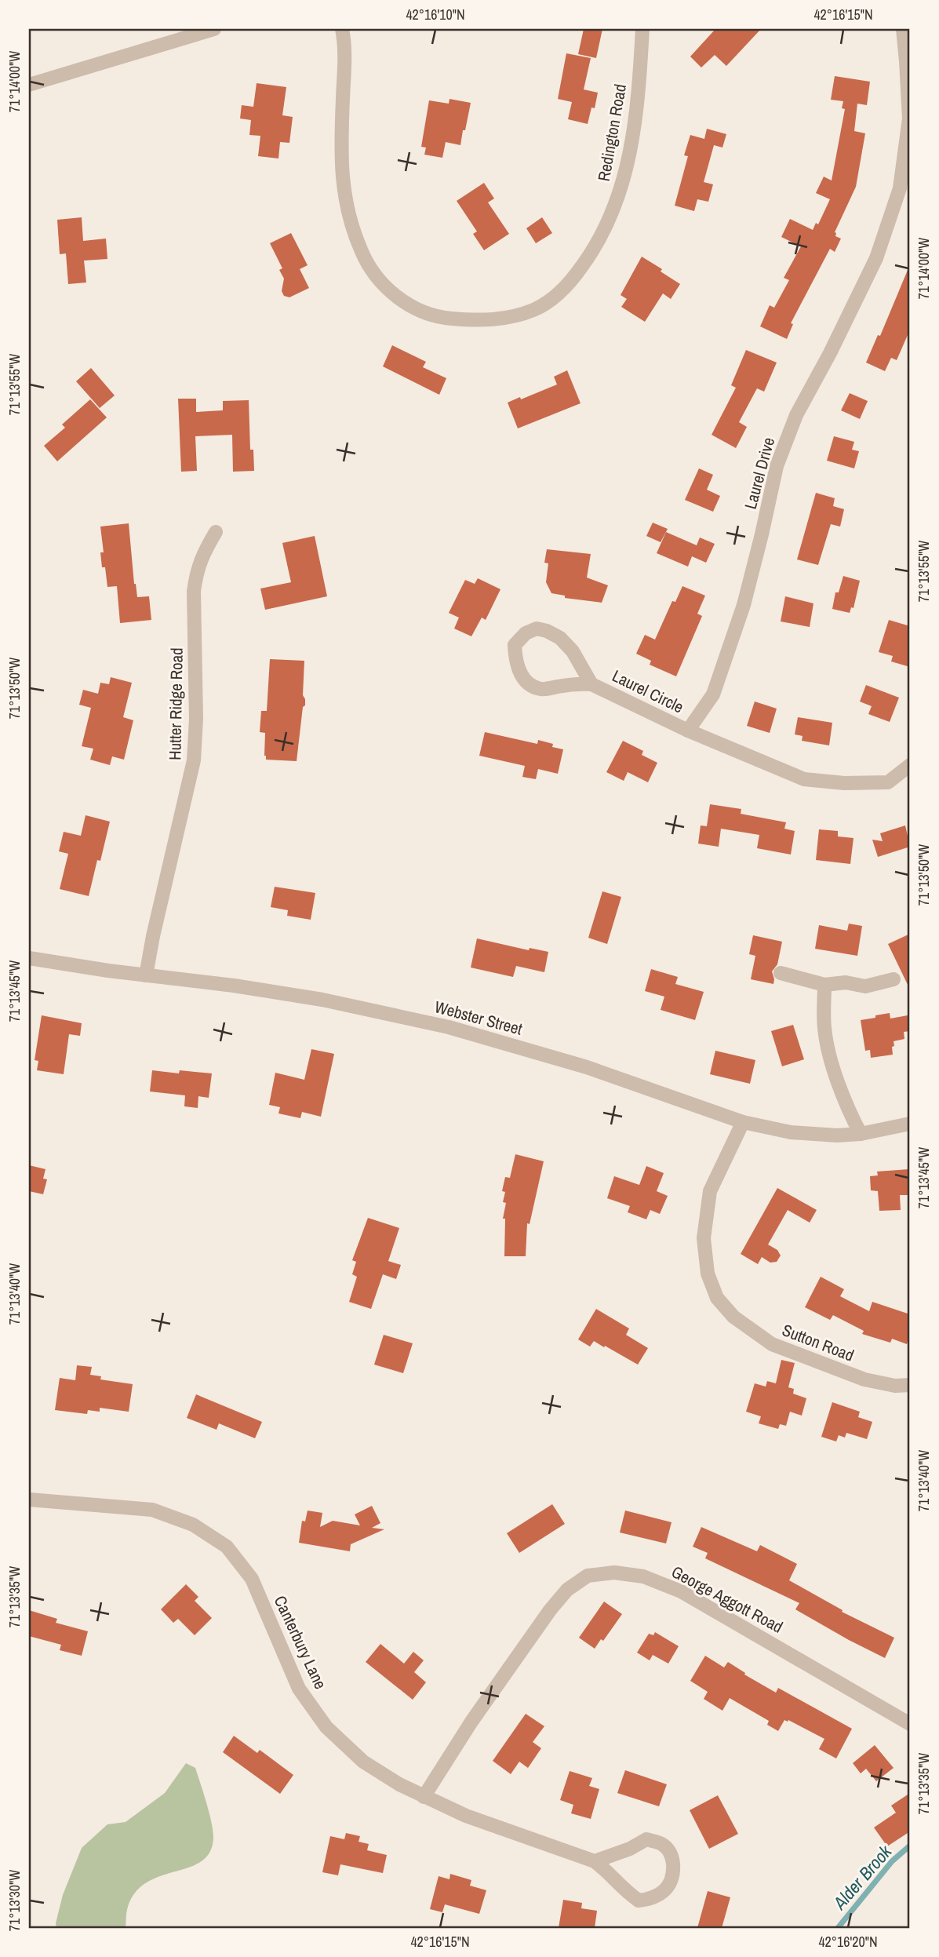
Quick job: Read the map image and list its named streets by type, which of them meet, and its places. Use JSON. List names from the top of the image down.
{
  "streets": {
    "street": [
      "Redington Road",
      "Laurel Drive",
      "Laurel Circle",
      "Hutter Ridge Road",
      "Webster Street",
      "Sutton Road",
      "George Aggott Road",
      "Canterbury Lane"
    ]
  },
  "crossings": [
    ["Laurel Drive", "Laurel Circle"],
    ["Hutter Ridge Road", "Webster Street"],
    ["Webster Street", "Sutton Road"],
    ["George Aggott Road", "Canterbury Lane"]
  ],
  "water": ["Alder Brook"],
  "coordinates": [
    "42°16'10\"N",
    "42°16'15\"N",
    "71°14'00\"W",
    "71°13'55\"W",
    "71°13'50\"W",
    "71°13'45\"W",
    "71°13'40\"W",
    "71°13'35\"W",
    "71°13'30\"W",
    "42°16'20\"N"
  ]
}
